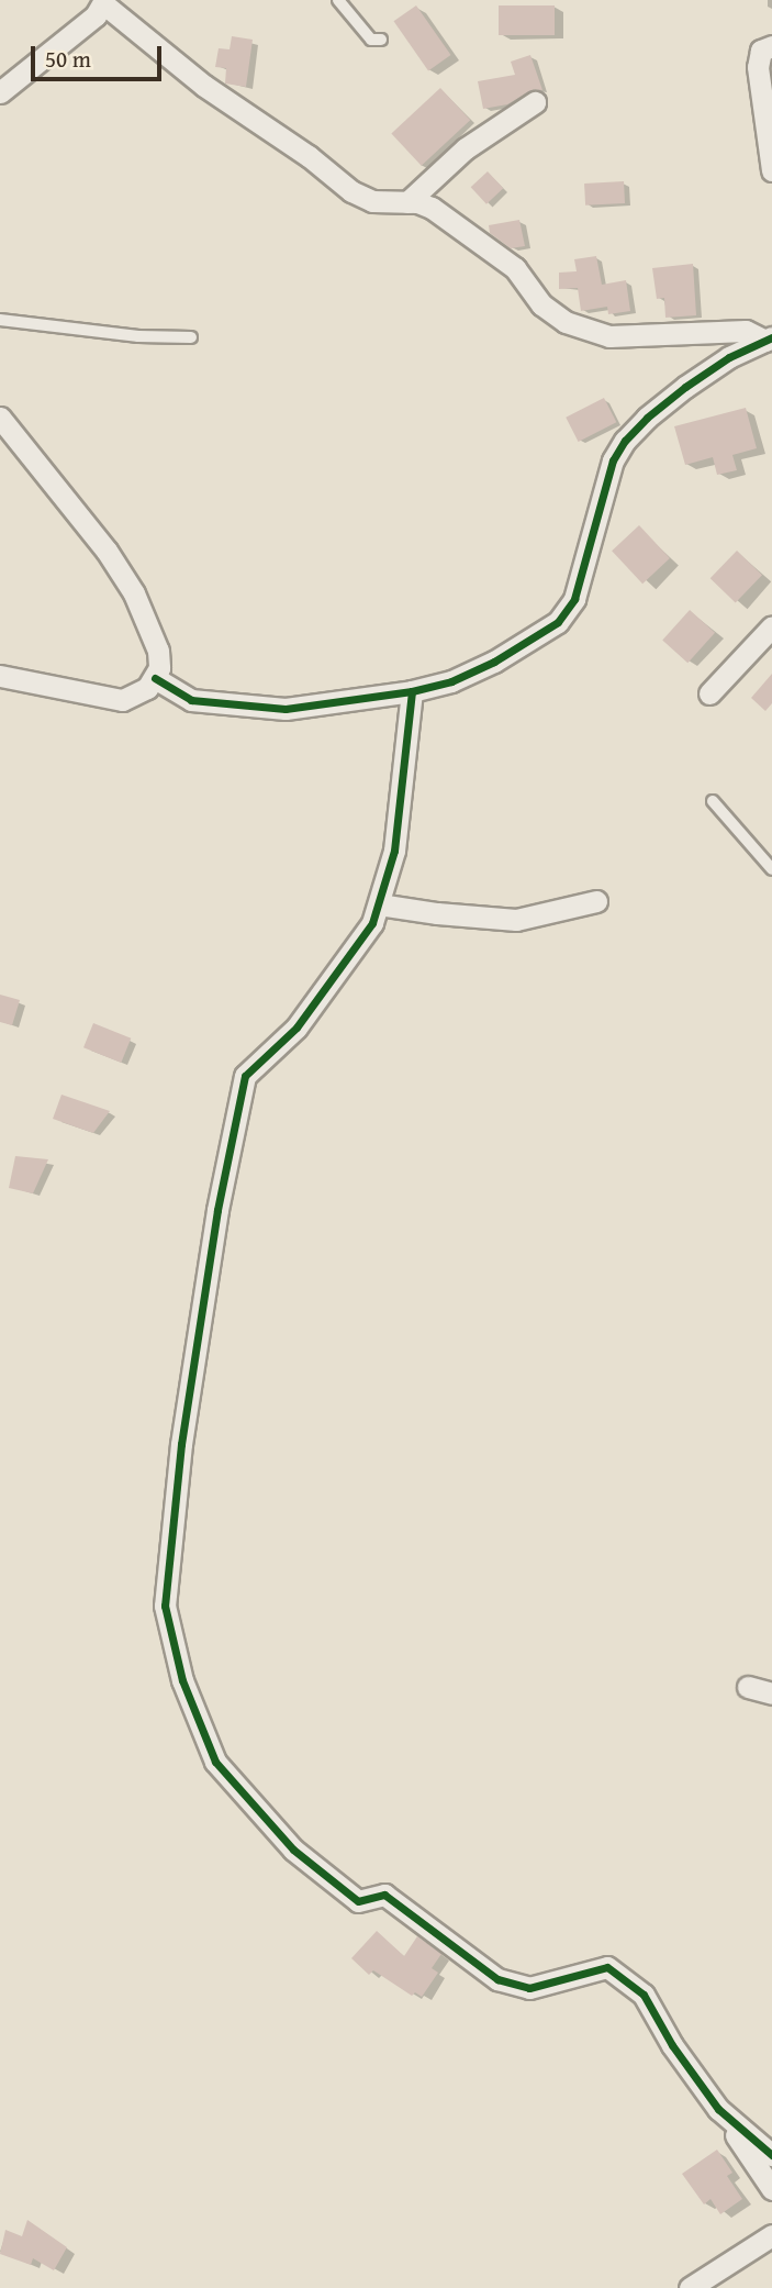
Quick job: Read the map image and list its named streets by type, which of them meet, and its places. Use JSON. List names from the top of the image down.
{
  "scale_bar": "50 m"
}
